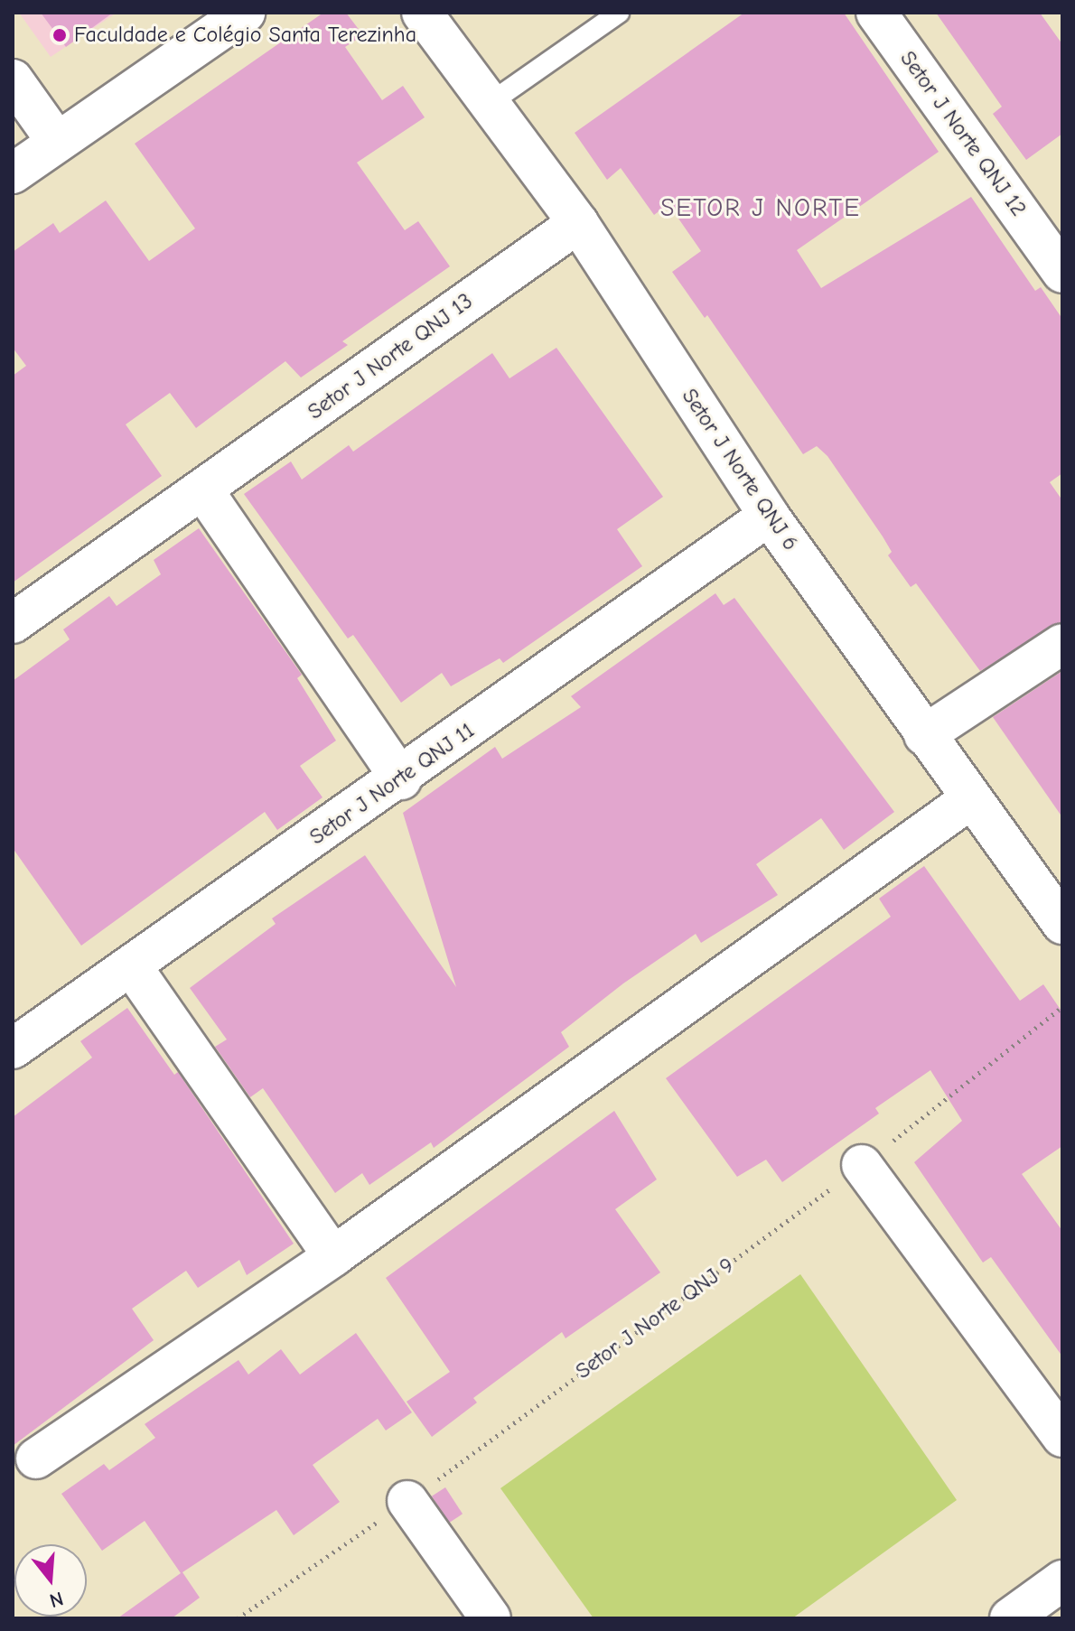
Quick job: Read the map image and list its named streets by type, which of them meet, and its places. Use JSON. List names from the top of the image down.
{
  "streets": {
    "street": [
      "Setor J Norte QNJ 12",
      "Setor J Norte QNJ 13",
      "Setor J Norte QNJ 6",
      "Setor J Norte QNJ 11"
    ],
    "path": ["Setor J Norte QNJ 9"]
  },
  "crossings": [
    ["Setor J Norte QNJ 13", "Setor J Norte QNJ 6"],
    ["Setor J Norte QNJ 6", "Setor J Norte QNJ 11"]
  ],
  "districts": ["SETOR J NORTE"],
  "places": ["Faculdade e Colégio Santa Terezinha"],
  "north": "bottom"
}
